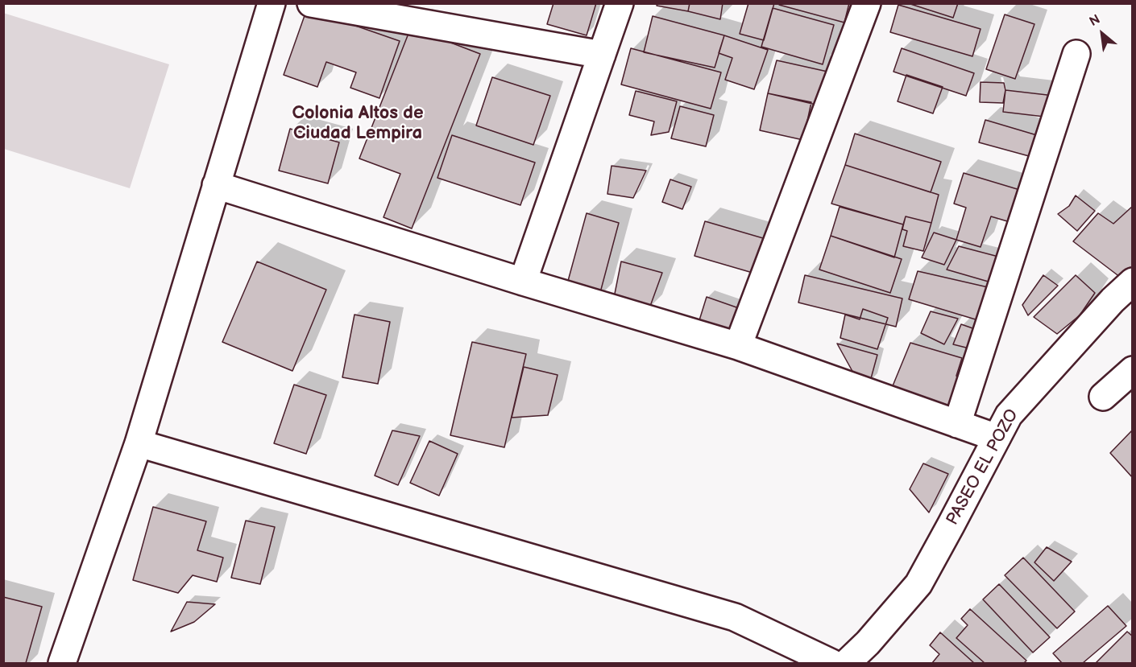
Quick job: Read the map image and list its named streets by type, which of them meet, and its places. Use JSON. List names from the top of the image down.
{
  "streets": {
    "street": ["PASEO EL POZO"]
  },
  "districts": ["Colonia Altos de Ciudad Lempira"],
  "north": "top left"
}
